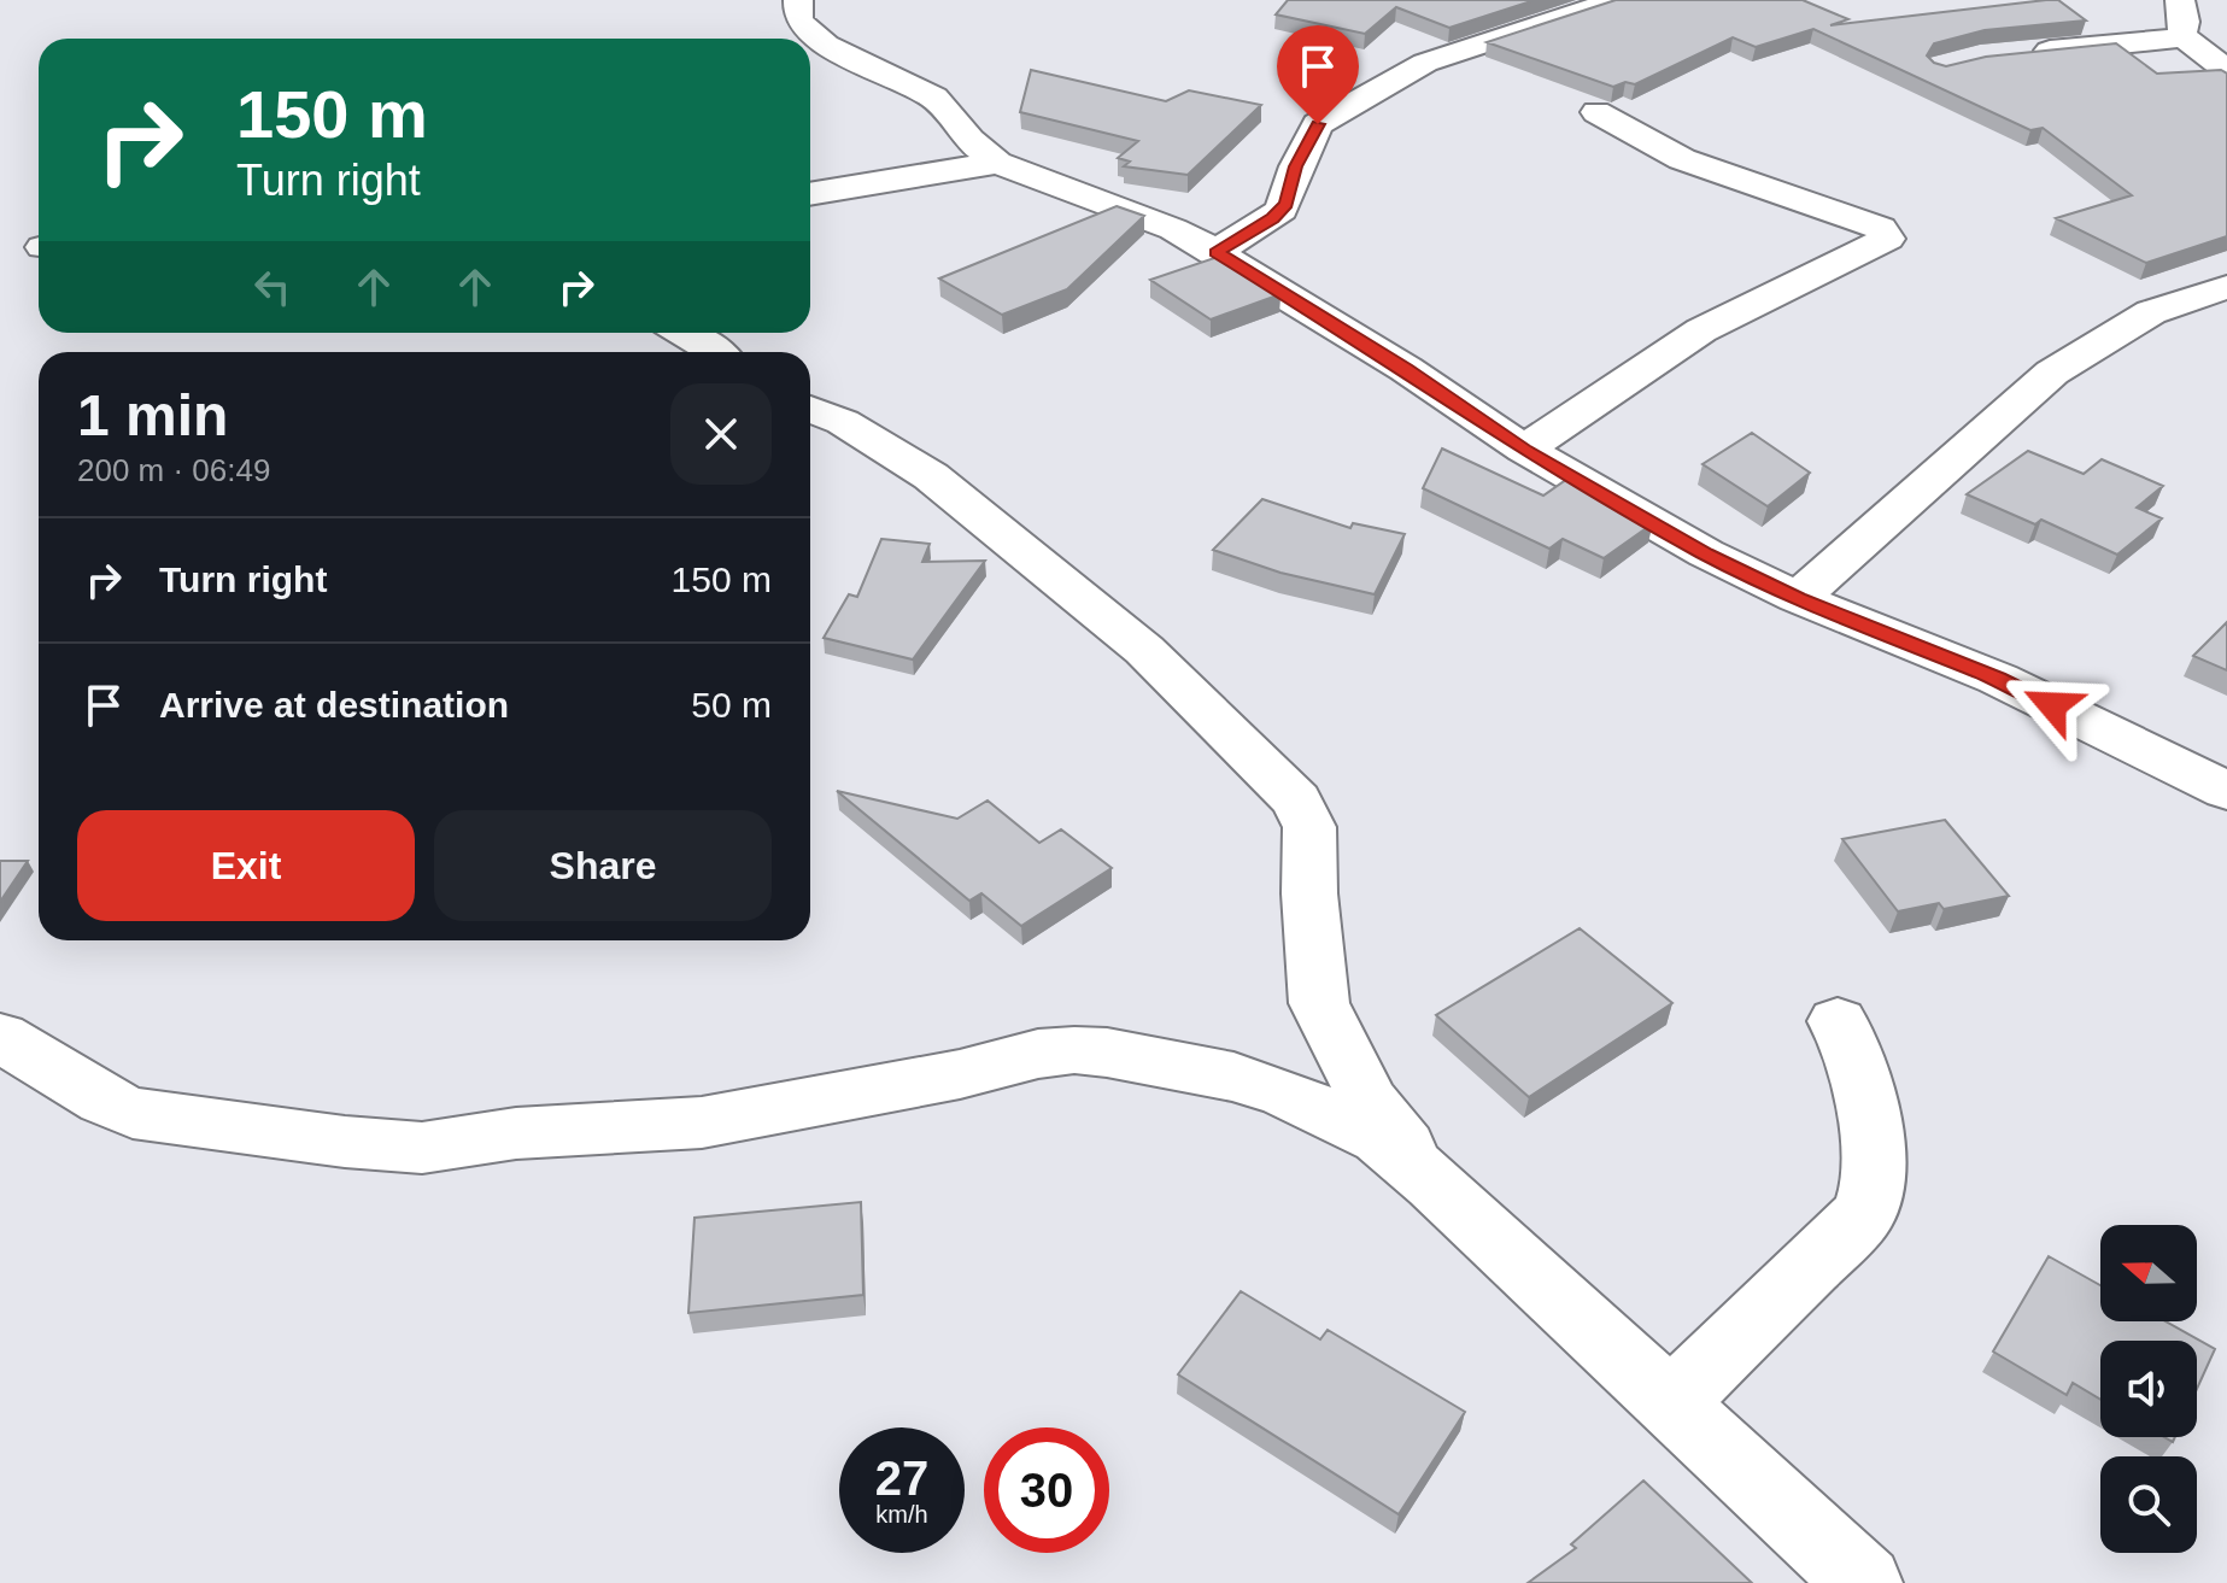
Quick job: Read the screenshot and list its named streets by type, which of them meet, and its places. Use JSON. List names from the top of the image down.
{
  "north": "left",
  "page": {
    "turn": ["150 m", "Turn right"],
    "heading": ["1 min", "200 m · 06:49"],
    "list": [
      {
        "name": "Turn right",
        "value": "150 m"
      },
      {
        "name": "Arrive at destination",
        "value": "50 m"
      }
    ],
    "buttons": ["Exit", "Share"],
    "speed": "27 km/h",
    "limit": "30"
  }
}
